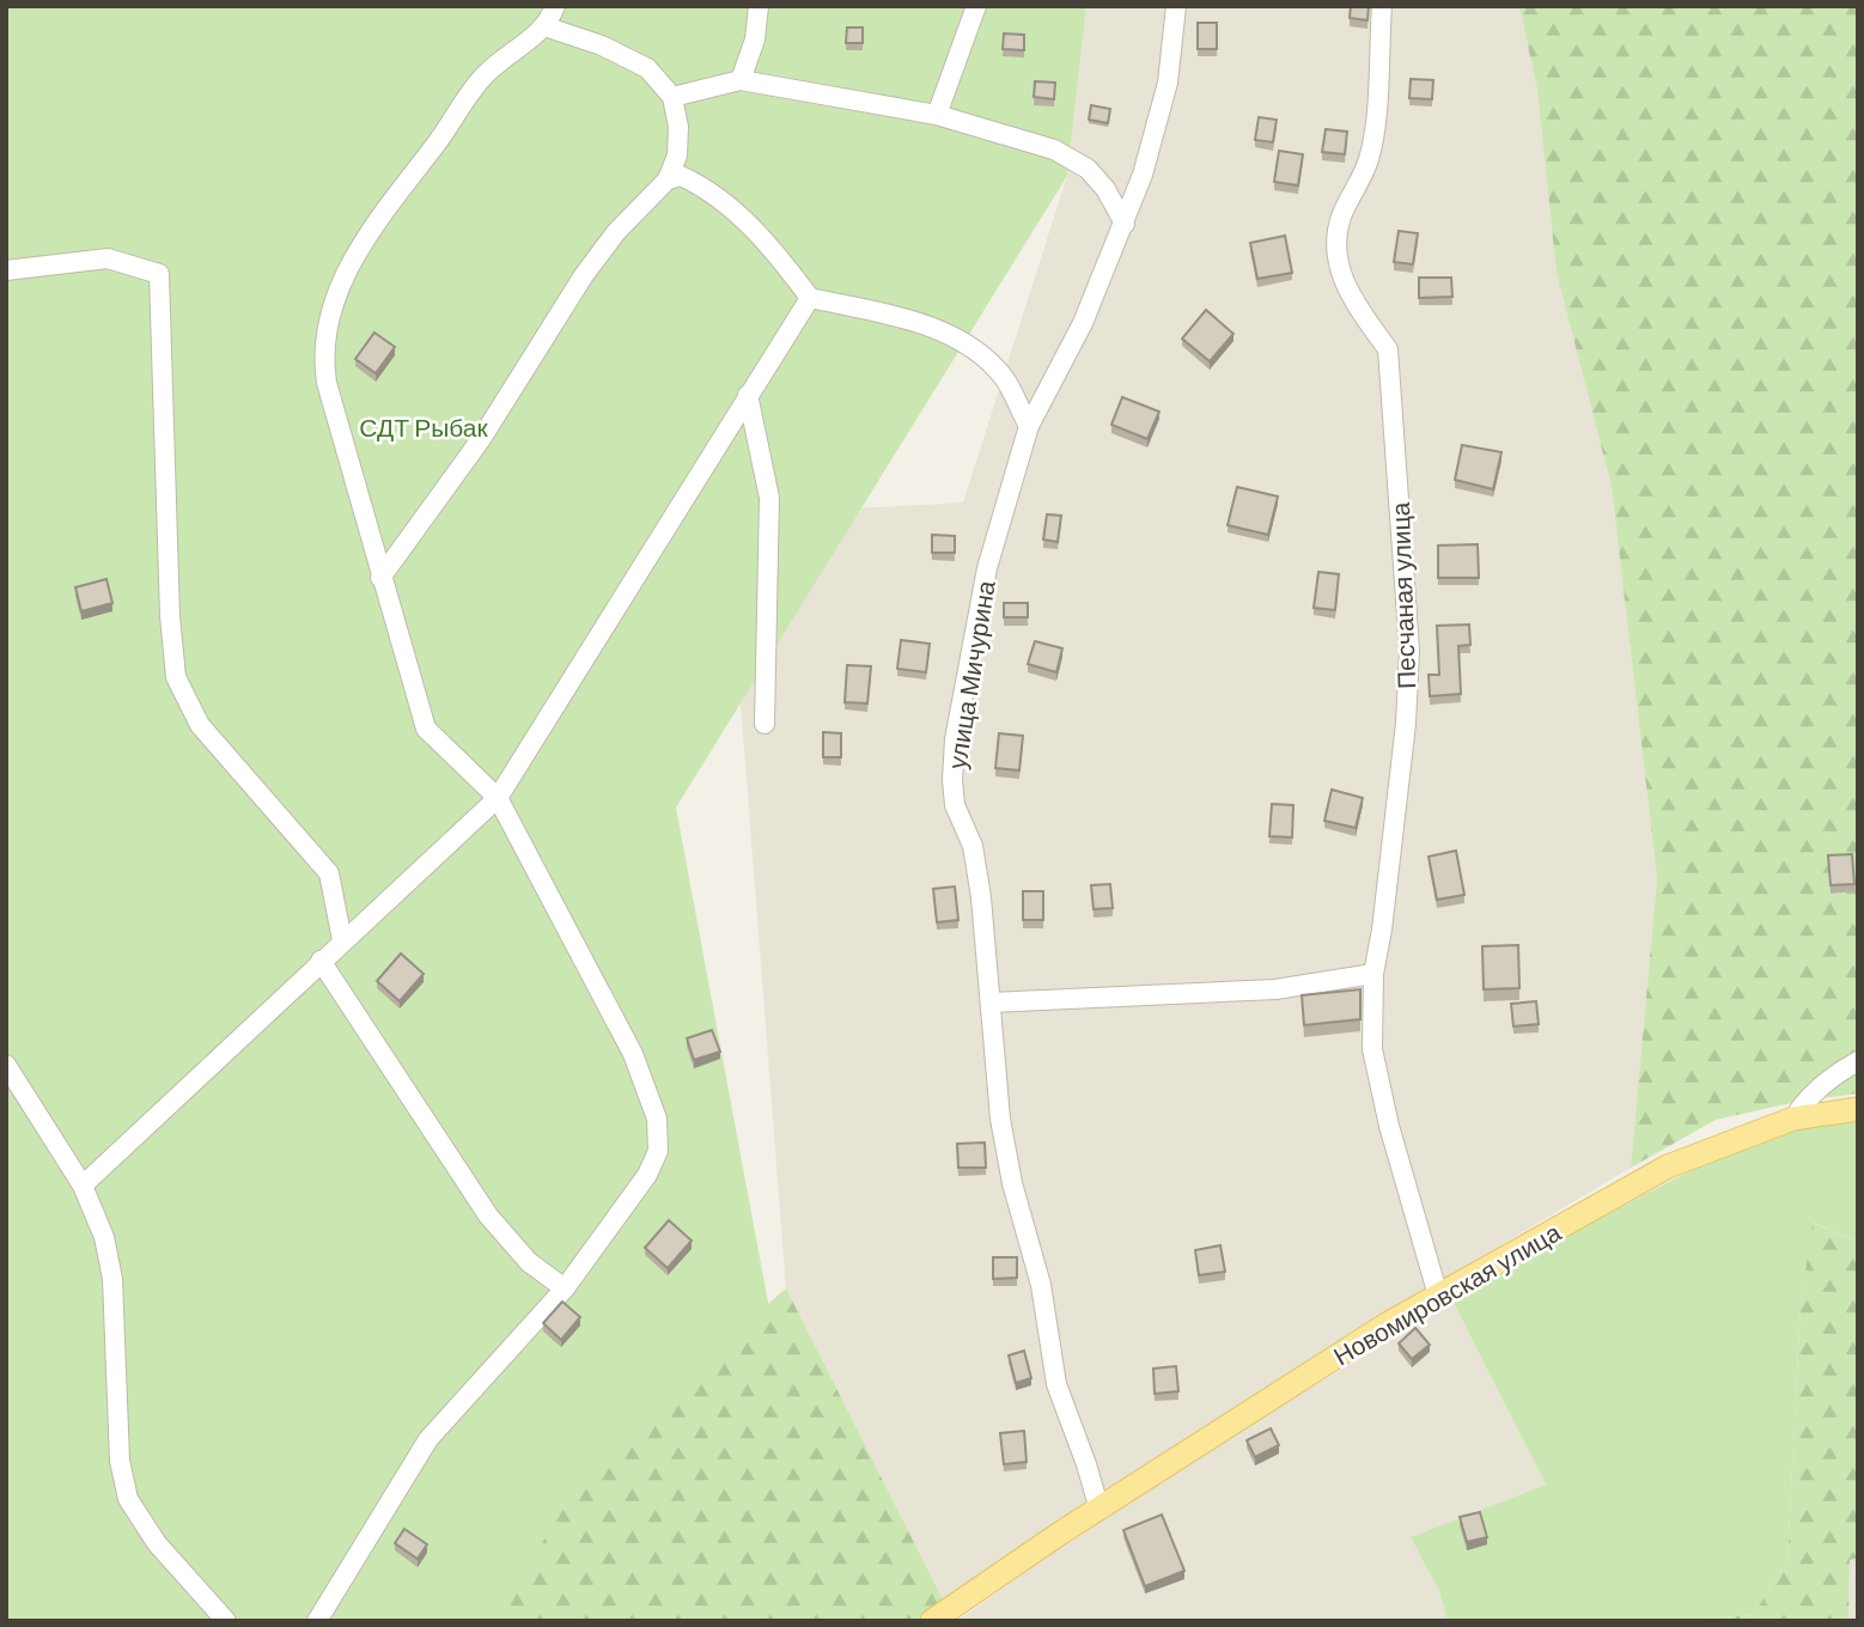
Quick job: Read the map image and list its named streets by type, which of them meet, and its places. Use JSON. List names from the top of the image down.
{
  "streets": {
    "main road": ["Новомировская улица"],
    "street": ["Песчаная улица", "улица Мичурина"]
  },
  "crossings": [
    ["Песчаная улица", "Новомировская улица"],
    ["улица Мичурина", "Новомировская улица"]
  ],
  "parks": ["СДТ Рыбак"]
}
